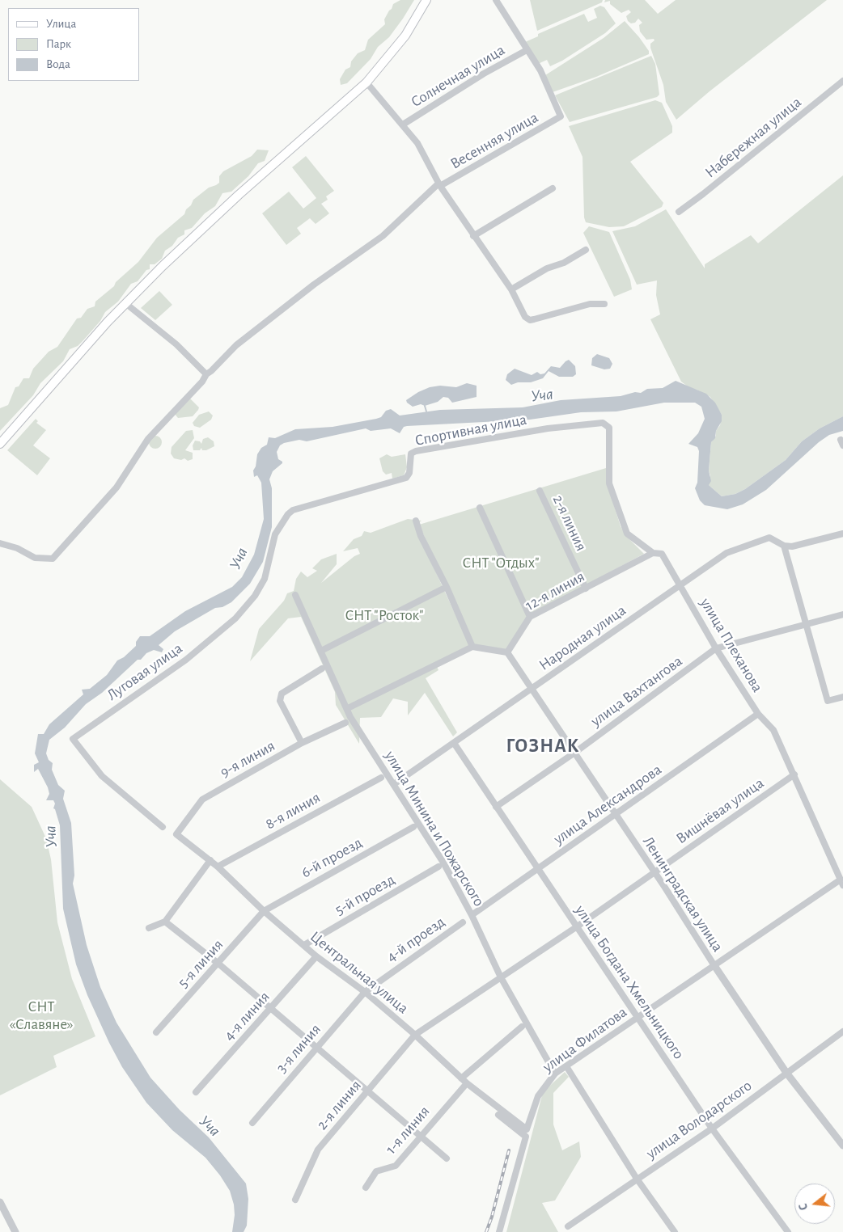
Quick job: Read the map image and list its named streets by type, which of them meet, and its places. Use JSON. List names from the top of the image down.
{
  "streets": {
    "street": [
      "Солнечная улица",
      "Набережная улица",
      "Весенняя улица",
      "Спортивная улица",
      "2-я линия",
      "12-я линия",
      "Народная улица",
      "улица Плеханова",
      "Луговая улица",
      "улица Вахтангова",
      "9-я линия",
      "улица Александрова",
      "8-я линия",
      "Вишнёвая улица",
      "улица Минина и Пожарского",
      "6-й проезд",
      "Ленинградская улица",
      "5-й проезд",
      "4-й проезд",
      "5-я линия",
      "Центральная улица",
      "улица Богдана Хмельницкого",
      "4-я линия",
      "улица Филатова",
      "3-я линия",
      "улица Володарского",
      "1-я линия"
    ]
  },
  "crossings": [
    ["Солнечная улица", "Весенняя улица"],
    ["Спортивная улица", "улица Плеханова"],
    ["Спортивная улица", "Луговая улица"],
    ["2-я линия", "12-я линия"],
    ["2-я линия", "Вишнёвая улица"],
    ["2-я линия", "улица Минина и Пожарского"],
    ["2-я линия", "Центральная улица"],
    ["12-я линия", "улица Плеханова"],
    ["12-я линия", "Ленинградская улица"],
    ["Народная улица", "улица Плеханова"],
    ["Народная улица", "улица Минина и Пожарского"],
    ["Народная улица", "Ленинградская улица"],
    ["Народная улица", "улица Богдана Хмельницкого"],
    ["улица Плеханова", "улица Вахтангова"],
    ["улица Плеханова", "улица Александрова"],
    ["улица Плеханова", "Вишнёвая улица"],
    ["улица Плеханова", "улица Филатова"],
    ["улица Вахтангова", "Ленинградская улица"],
    ["улица Вахтангова", "улица Богдана Хмельницкого"],
    ["9-я линия", "Центральная улица"],
    ["улица Александрова", "улица Минина и Пожарского"],
    ["улица Александрова", "Ленинградская улица"],
    ["улица Александрова", "улица Богдана Хмельницкого"],
    ["8-я линия", "Центральная улица"],
    ["Вишнёвая улица", "улица Минина и Пожарского"],
    ["Вишнёвая улица", "Ленинградская улица"],
    ["Вишнёвая улица", "улица Богдана Хмельницкого"],
    ["улица Минина и Пожарского", "улица Филатова"],
    ["6-й проезд", "5-я линия"],
    ["6-й проезд", "Центральная улица"],
    ["Ленинградская улица", "улица Филатова"],
    ["Ленинградская улица", "улица Володарского"],
    ["5-й проезд", "Центральная улица"],
    ["4-й проезд", "Центральная улица"],
    ["4-й проезд", "3-я линия"],
    ["5-я линия", "Центральная улица"],
    ["Центральная улица", "4-я линия"],
    ["Центральная улица", "улица Филатова"],
    ["Центральная улица", "3-я линия"],
    ["Центральная улица", "1-я линия"],
    ["улица Богдана Хмельницкого", "улица Филатова"],
    ["улица Богдана Хмельницкого", "улица Володарского"]
  ],
  "districts": ["ГОЗНАК"],
  "water": ["Уча"],
  "parks": ["СНТ \"Отдых\"", "СНТ \"Росток\"", "СНТ «Славяне»"],
  "legend": ["Улица", "Парк", "Вода"],
  "north": "left"
}
